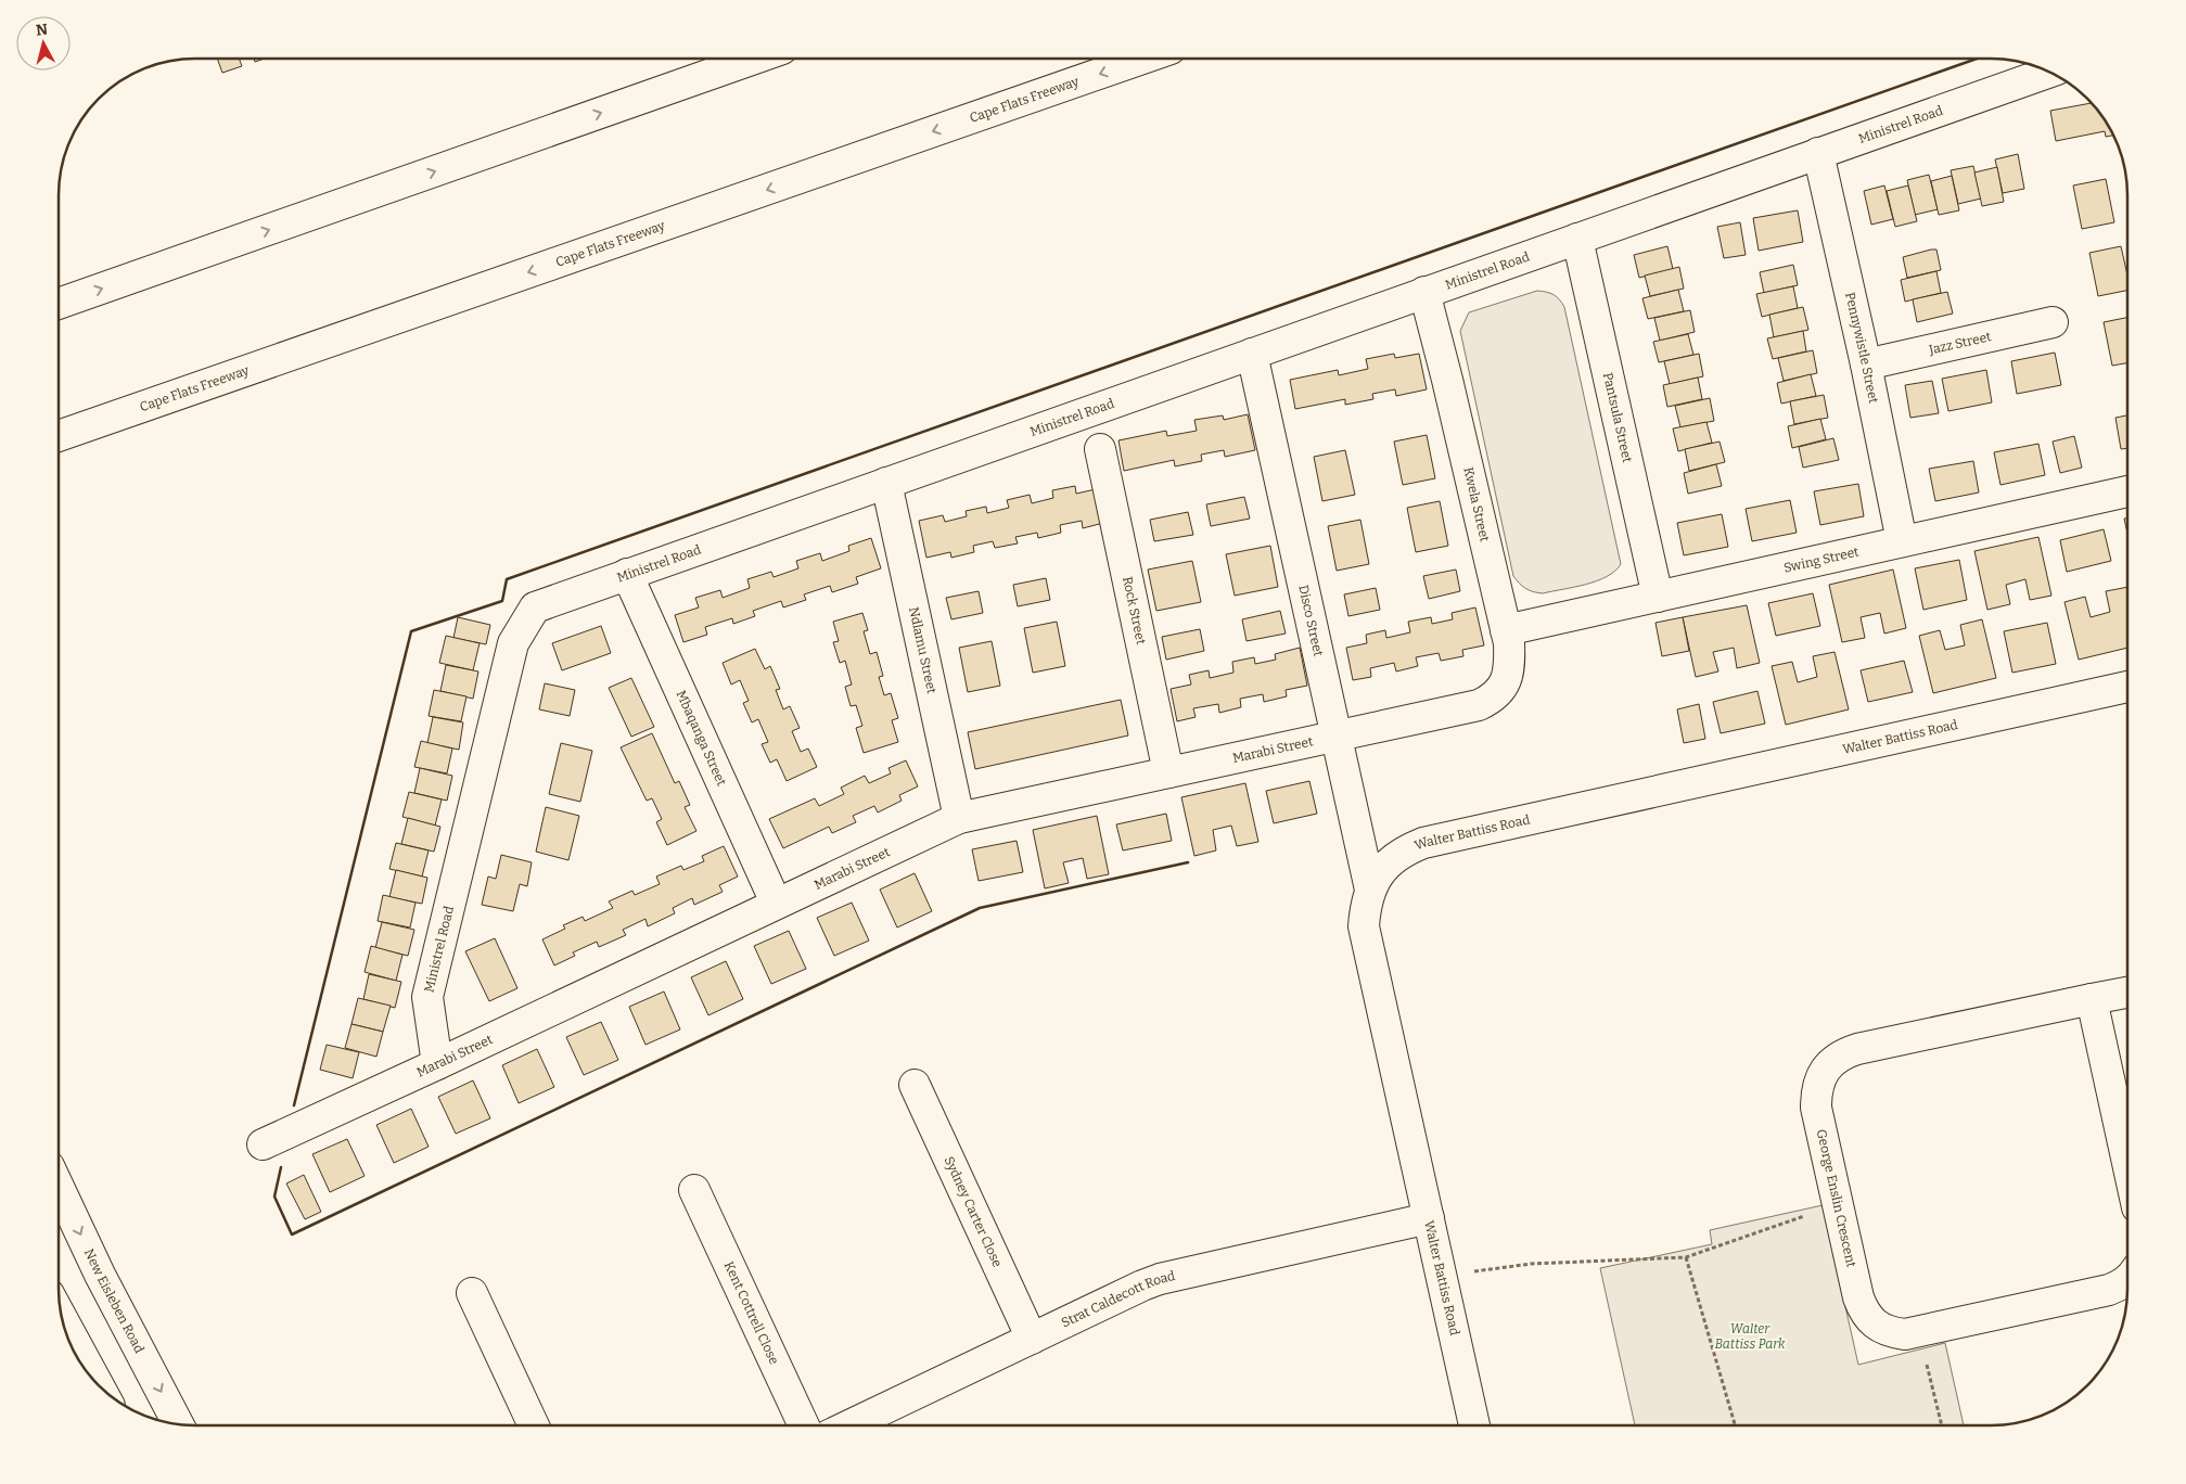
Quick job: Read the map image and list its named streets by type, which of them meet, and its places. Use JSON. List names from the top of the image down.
{
  "streets": {
    "main road": [
      "Cape Flats Freeway",
      "Ministrel Road",
      "Jazz Street",
      "Pennywistle Street",
      "Pantsula Street",
      "Kwela Street",
      "Swing Street",
      "Rock Street",
      "Disco Street",
      "Ndlamu Street",
      "Walter Battiss Road",
      "Mbaqanga Street",
      "Marabi Street",
      "George Enslin Crescent",
      "Sydney Carter Close",
      "New Eisleben Road",
      "Strat Caldecott Road",
      "Kent Cottrell Close"
    ]
  },
  "crossings": [
    ["Ministrel Road", "Pennywistle Street"],
    ["Ministrel Road", "Pantsula Street"],
    ["Ministrel Road", "Kwela Street"],
    ["Ministrel Road", "Disco Street"],
    ["Ministrel Road", "Ndlamu Street"],
    ["Ministrel Road", "Mbaqanga Street"],
    ["Ministrel Road", "Marabi Street"],
    ["Jazz Street", "Pennywistle Street"],
    ["Pennywistle Street", "Swing Street"],
    ["Pantsula Street", "Swing Street"],
    ["Kwela Street", "Swing Street"],
    ["Kwela Street", "Marabi Street"],
    ["Rock Street", "Marabi Street"],
    ["Disco Street", "Walter Battiss Road"],
    ["Disco Street", "Marabi Street"],
    ["Ndlamu Street", "Marabi Street"],
    ["Walter Battiss Road", "Strat Caldecott Road"],
    ["Mbaqanga Street", "Marabi Street"],
    ["Sydney Carter Close", "Strat Caldecott Road"]
  ],
  "one_way": ["New Eisleben Road"],
  "parks": ["Walter Battiss Park"],
  "north": "top"
}
